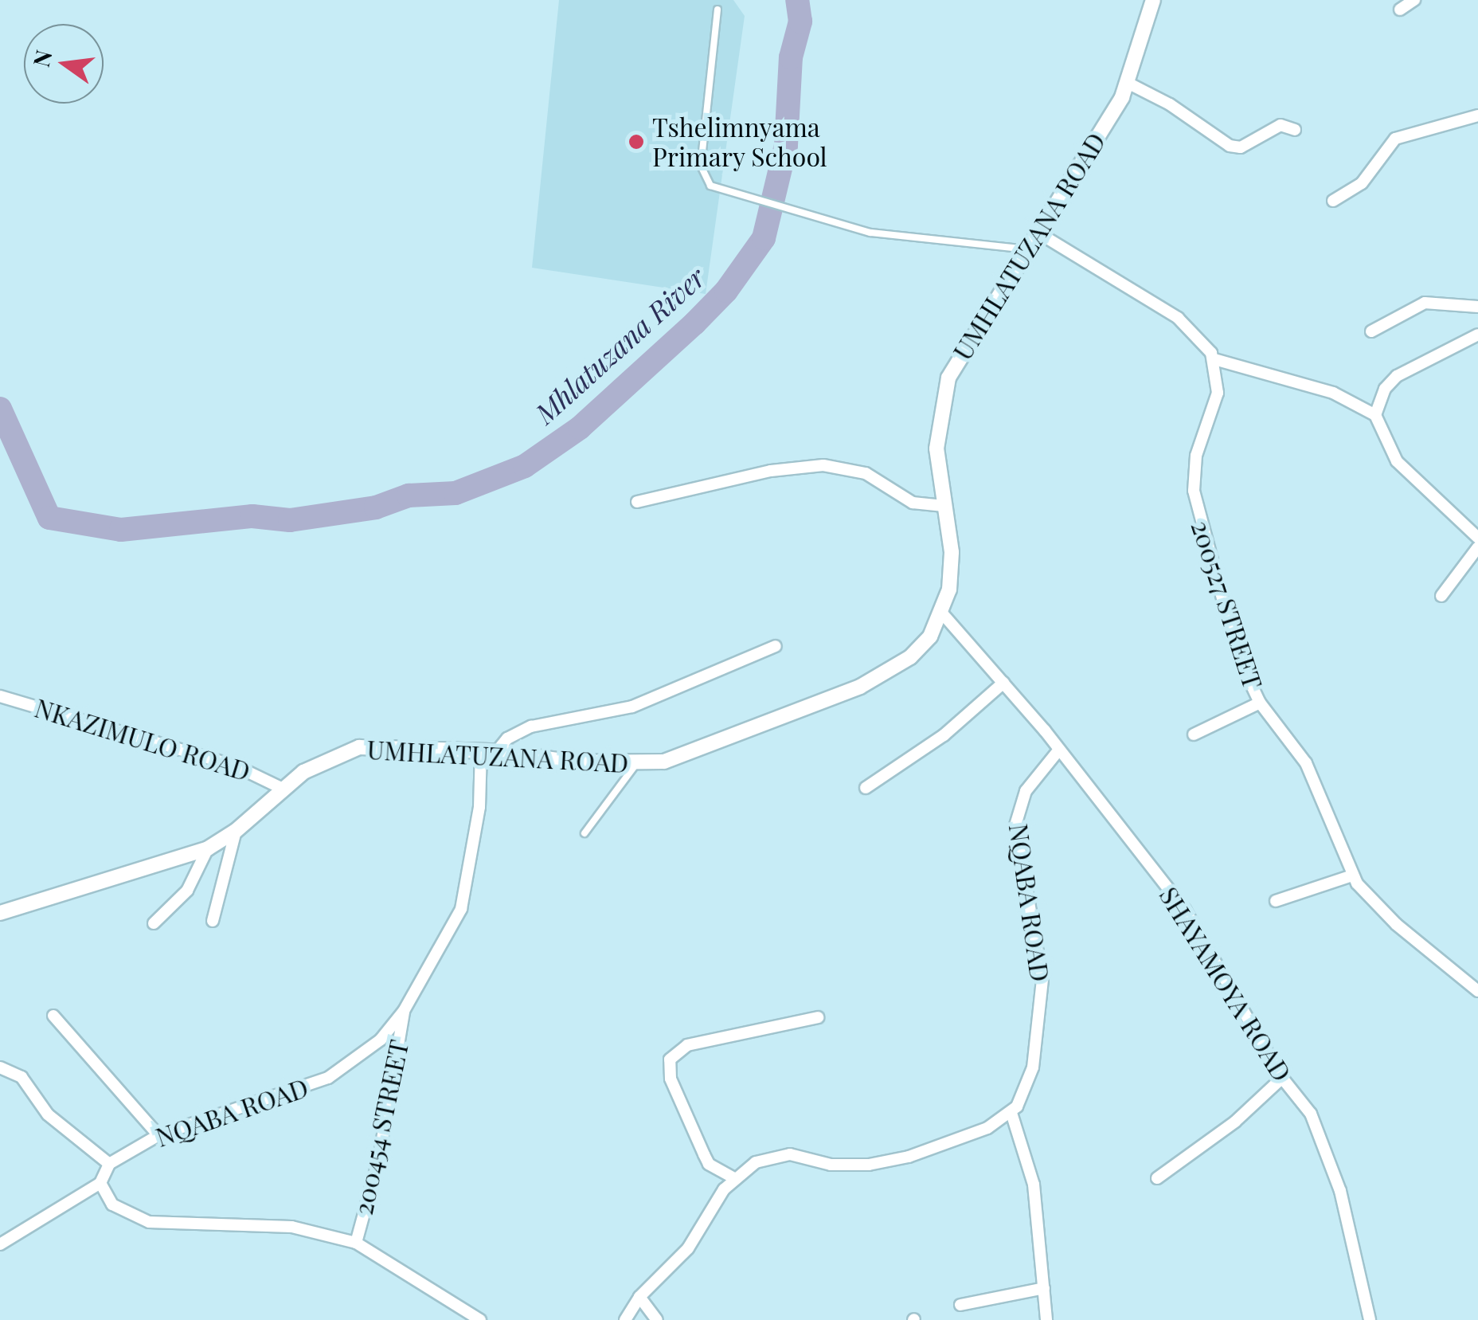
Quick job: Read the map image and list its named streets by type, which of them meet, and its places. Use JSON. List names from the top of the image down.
{
  "streets": {
    "street": [
      "UMHLATUZANA ROAD",
      "200527 STREET",
      "NKAZIMULO ROAD",
      "NQABA ROAD",
      "SHAYAMOYA ROAD",
      "200454 STREET"
    ]
  },
  "crossings": [
    ["UMHLATUZANA ROAD", "NKAZIMULO ROAD"],
    ["UMHLATUZANA ROAD", "NQABA ROAD"],
    ["UMHLATUZANA ROAD", "SHAYAMOYA ROAD"],
    ["NQABA ROAD", "SHAYAMOYA ROAD"],
    ["NQABA ROAD", "200454 STREET"]
  ],
  "water": ["Mhlatuzana River"],
  "places": ["Tshelimnyama Primary School"],
  "north": "left"
}
